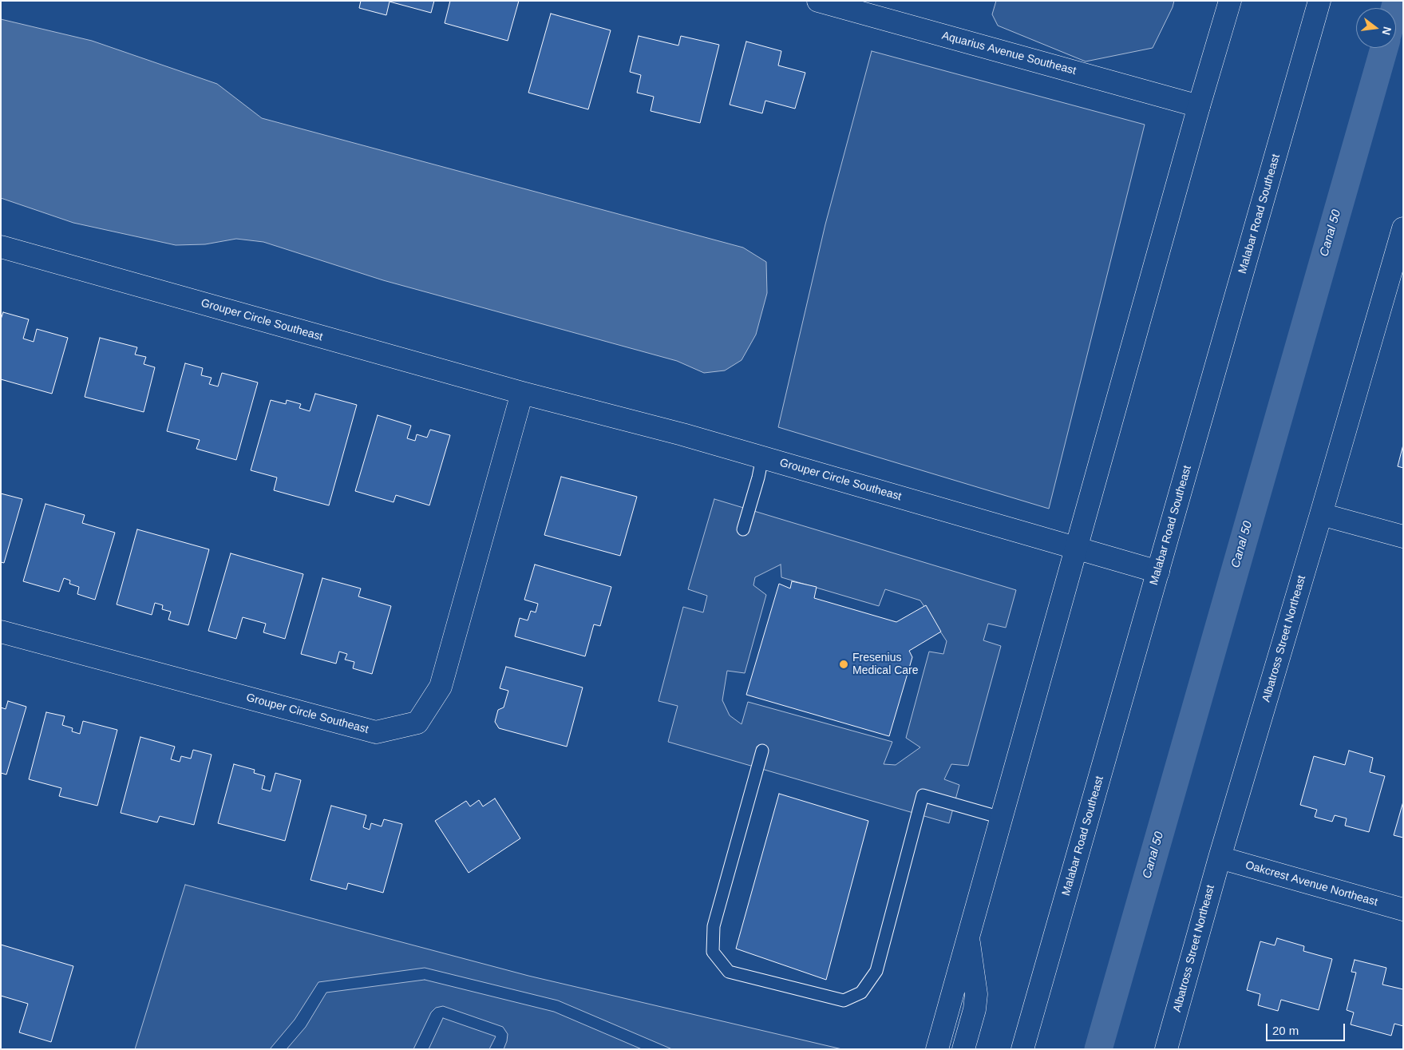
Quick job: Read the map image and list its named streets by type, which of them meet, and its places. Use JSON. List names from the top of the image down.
{
  "streets": {
    "street": [
      "Aquarius Avenue Southeast",
      "Malabar Road Southeast",
      "Grouper Circle Southeast",
      "Albatross Street Northeast",
      "Oakcrest Avenue Northeast"
    ]
  },
  "crossings": [
    ["Malabar Road Southeast", "Grouper Circle Southeast"],
    ["Albatross Street Northeast", "Oakcrest Avenue Northeast"]
  ],
  "water": ["Canal 50"],
  "places": ["Fresenius Medical Care"],
  "scale_bar": "20 m",
  "north": "right"
}
